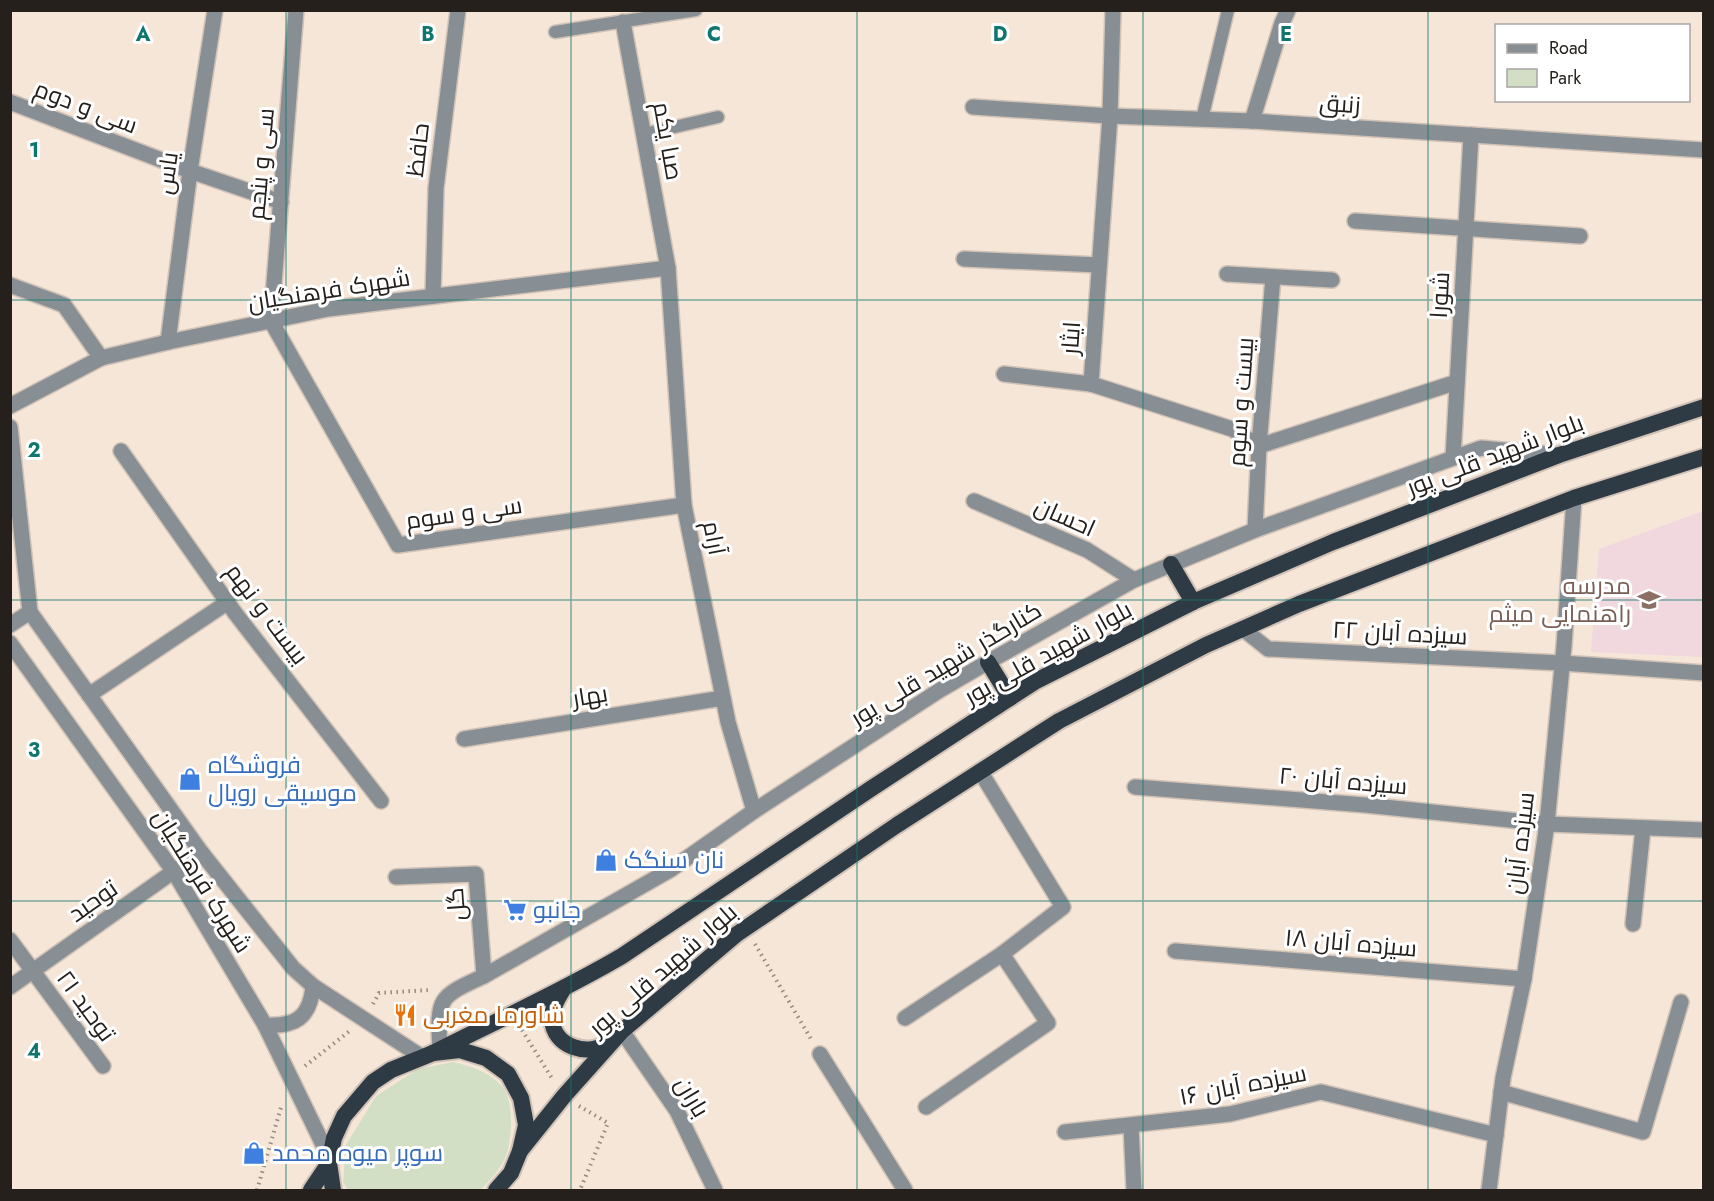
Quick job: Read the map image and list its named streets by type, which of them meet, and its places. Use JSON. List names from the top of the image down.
{
  "streets": {
    "highway": ["بلوار شهید قلی پور"],
    "street": [
      "زنبق",
      "سی و دوم",
      "صبا یکم",
      "حافظ",
      "سی و پنجم",
      "یاس",
      "شهرک فرهنگیان",
      "شورا",
      "ایثار",
      "بیست و سوم",
      "سی و سوم",
      "احسان",
      "آرام",
      "بیست و نهم",
      "سیزده آبان ۲۲",
      "کنارگذر شهید قلی پور",
      "بهار",
      "سیزده آبان ۲۰",
      "سیزده آبان",
      "توحید",
      "گل",
      "سیزده آبان ۱۸",
      "توحید ۲۱",
      "سیزده آبان ۱۶",
      "باران"
    ]
  },
  "crossings": [
    ["زنبق", "شورا"],
    ["زنبق", "ایثار"],
    ["سی و دوم", "سی و پنجم"],
    ["سی و دوم", "یاس"],
    ["صبا یکم", "شهرک فرهنگیان"],
    ["صبا یکم", "آرام"],
    ["حافظ", "شهرک فرهنگیان"],
    ["سی و پنجم", "شهرک فرهنگیان"],
    ["سی و پنجم", "سی و سوم"],
    ["یاس", "شهرک فرهنگیان"],
    ["شهرک فرهنگیان", "بلوار شهید قلی پور"],
    ["شهرک فرهنگیان", "سی و سوم"],
    ["شهرک فرهنگیان", "آرام"],
    ["شهرک فرهنگیان", "کنارگذر شهید قلی پور"],
    ["شهرک فرهنگیان", "توحید"],
    ["شورا", "کنارگذر شهید قلی پور"],
    ["ایثار", "بیست و سوم"],
    ["بیست و سوم", "کنارگذر شهید قلی پور"],
    ["بلوار شهید قلی پور", "سیزده آبان ۲۲"],
    ["بلوار شهید قلی پور", "کنارگذر شهید قلی پور"],
    ["بلوار شهید قلی پور", "سیزده آبان"],
    ["بلوار شهید قلی پور", "باران"],
    ["سی و سوم", "آرام"],
    ["احسان", "کنارگذر شهید قلی پور"],
    ["آرام", "کنارگذر شهید قلی پور"],
    ["آرام", "بهار"],
    ["سیزده آبان ۲۲", "سیزده آبان"],
    ["کنارگذر شهید قلی پور", "گل"],
    ["سیزده آبان ۲۰", "سیزده آبان"],
    ["سیزده آبان", "سیزده آبان ۱۸"],
    ["سیزده آبان", "سیزده آبان ۱۶"],
    ["توحید", "توحید ۲۱"]
  ],
  "places": {
    "school or university": ["مدرسه راهنمایی میثم"],
    "shop": ["فروشگاه موسیقی رویال", "نان سنگک", "سوپر میوه محمد"],
    "supermarket": ["جانبو"],
    "restaurant": ["شاورما مغربی"]
  },
  "legend": ["Road", "Park"],
  "grid": {
    "columns": [
      "A",
      "B",
      "C",
      "D",
      "E"
    ],
    "rows": [
      "1",
      "2",
      "3",
      "4"
    ]
  }
}
